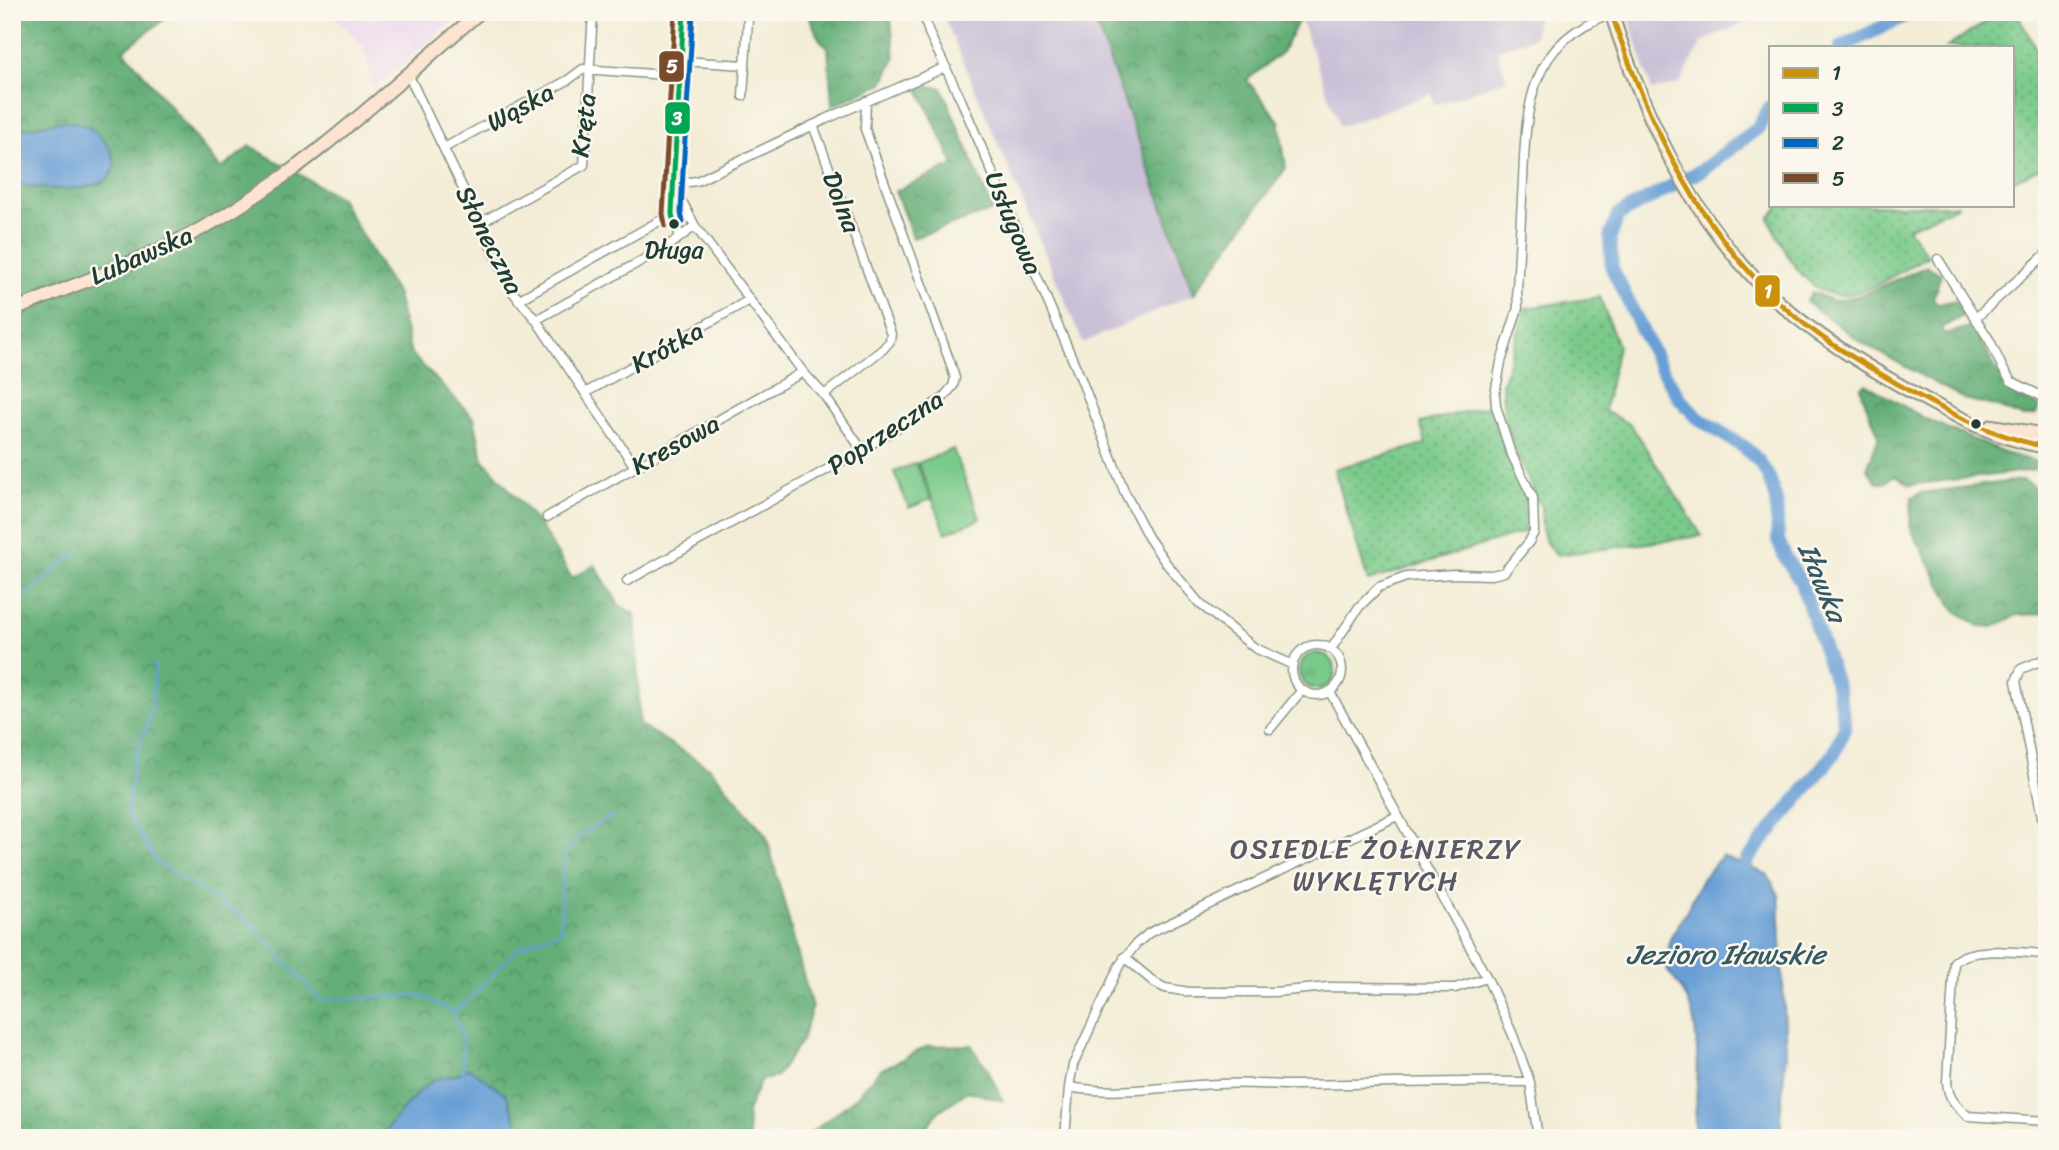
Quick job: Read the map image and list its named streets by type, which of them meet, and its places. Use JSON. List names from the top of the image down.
{
  "streets": {
    "main road": ["Lubawska"],
    "street": [
      "Wąska",
      "Kręta",
      "Dolna",
      "Usługowa",
      "Słoneczna",
      "Krótka",
      "Poprzeczna",
      "Kresowa"
    ]
  },
  "crossings": [
    ["Wąska", "Kręta"],
    ["Wąska", "Słoneczna"],
    ["Kręta", "Słoneczna"],
    ["Słoneczna", "Lubawska"],
    ["Słoneczna", "Krótka"],
    ["Słoneczna", "Kresowa"]
  ],
  "districts": ["OSIEDLE ŻOŁNIERZY WYKLĘTYCH"],
  "water": ["Iławka", "Jezioro Iławskie"],
  "places": ["Długa"],
  "lines": [
    "transit line 1",
    "transit line 3",
    "transit line 5",
    "transit line 2"
  ],
  "legend": [
    "1",
    "3",
    "2",
    "5"
  ]
}
